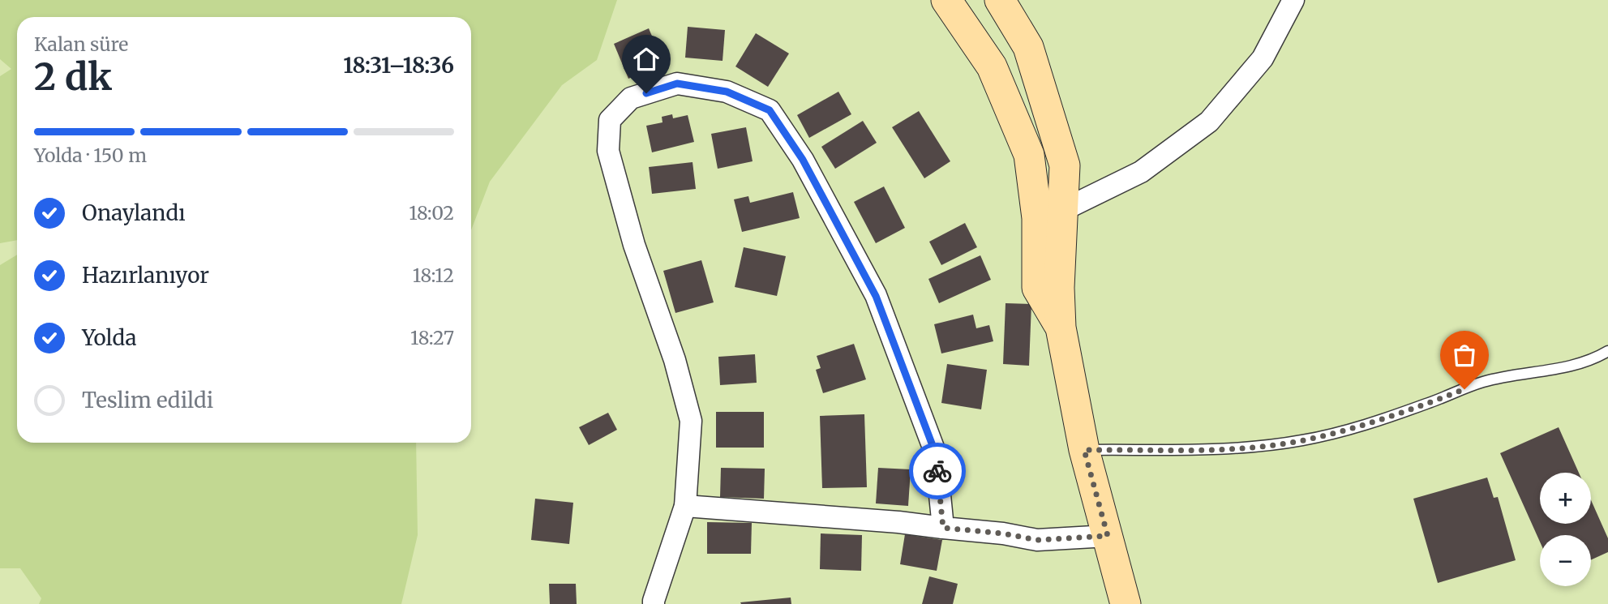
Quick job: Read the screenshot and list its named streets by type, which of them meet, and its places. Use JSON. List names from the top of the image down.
{
  "page": {
    "heading": ["2 dk", "Kalan süre", "18:31–18:36"],
    "bar": "Yolda · 150 m",
    "list": [
      ["Onaylandı", "18:02"],
      ["Hazırlanıyor", "18:12"],
      ["Yolda", "18:27"],
      "Teslim edildi"
    ],
    "map_buttons": ["+", "−"]
  }
}
